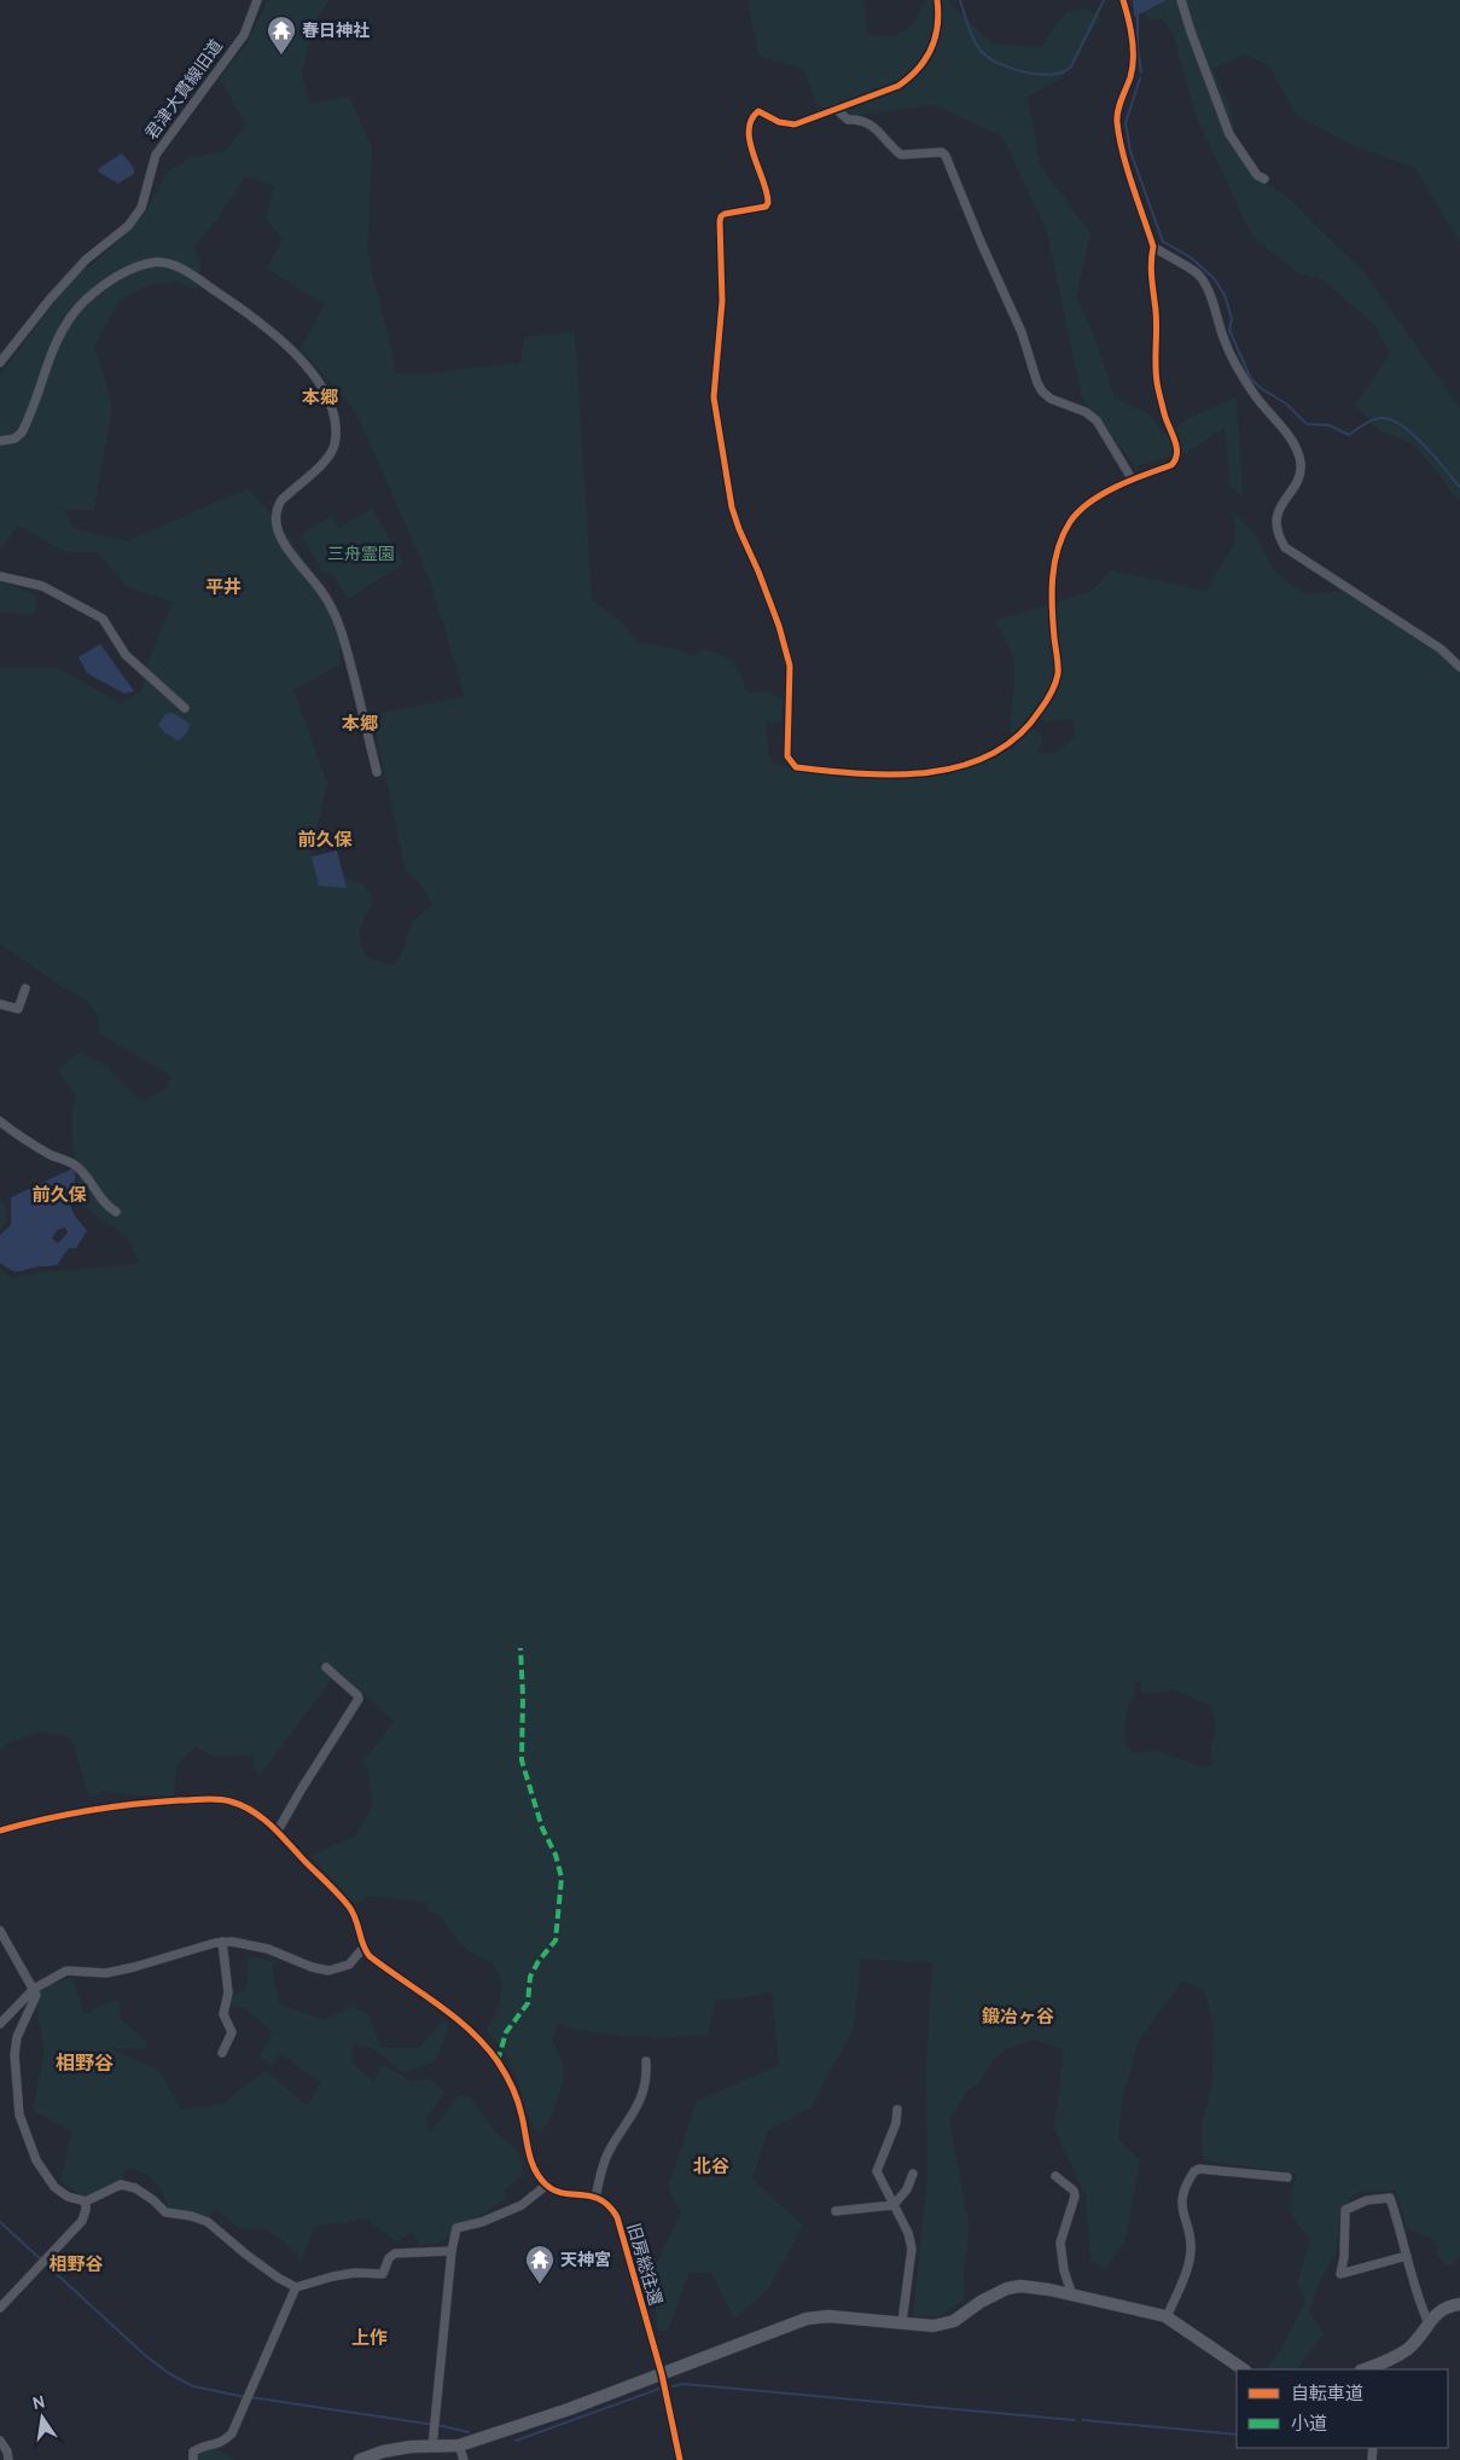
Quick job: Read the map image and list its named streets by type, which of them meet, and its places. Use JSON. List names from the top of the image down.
{
  "streets": {
    "street": ["君津大貫線旧道", "旧房総往還"]
  },
  "districts": [
    "本郷",
    "平井",
    "本郷",
    "前久保",
    "前久保",
    "鍛冶ヶ谷",
    "相野谷",
    "北谷",
    "相野谷",
    "上作"
  ],
  "parks": ["三舟霊園"],
  "places": {
    "temple": ["春日神社", "天神宮"]
  },
  "legend": ["自転車道", "小道"],
  "north": "top"
}
